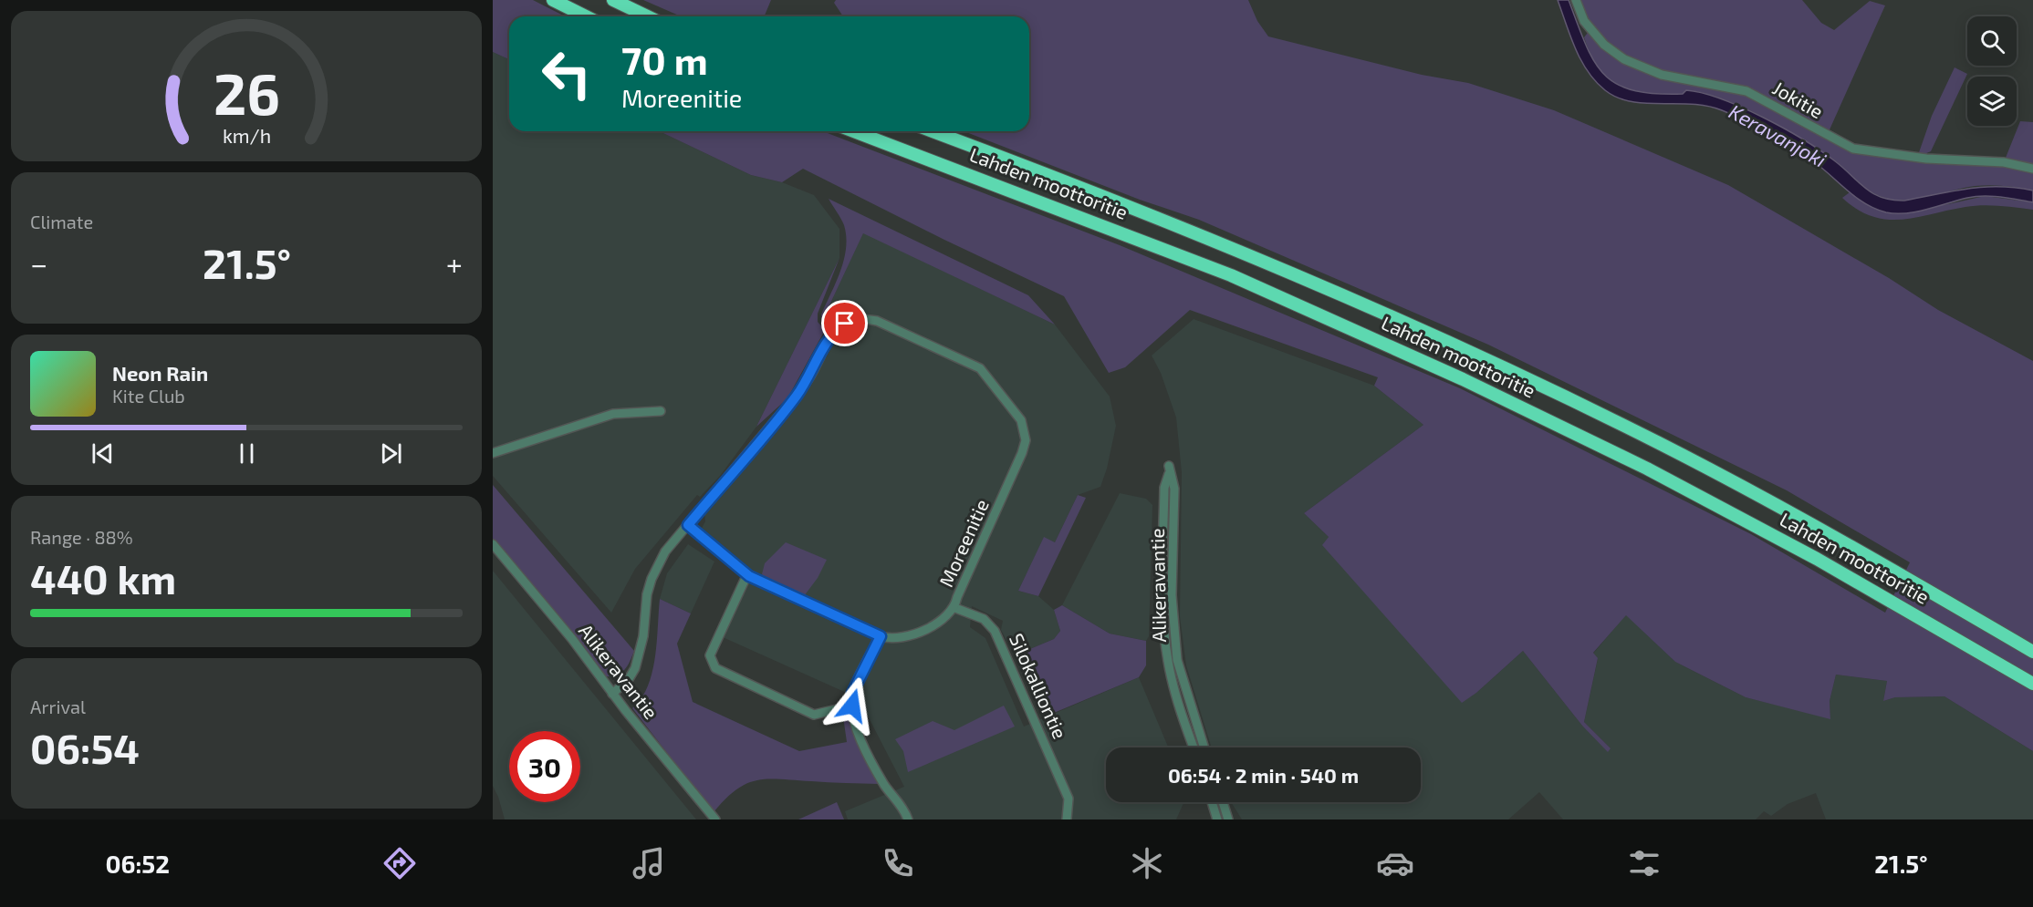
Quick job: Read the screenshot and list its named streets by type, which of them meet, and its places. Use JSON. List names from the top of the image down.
{
  "streets": {
    "highway": ["Lahden moottoritie"],
    "street": [
      "Jokitie",
      "Moreenitie",
      "Alikeravantie",
      "Silokalliontie"
    ]
  },
  "crossings": [
    ["Moreenitie", "Silokalliontie"]
  ],
  "water": ["Keravanjoki"],
  "page": {
    "turn": ["70 m", "Moreenitie"],
    "tile": [
      "Climate",
      ["Range · 88%", "440 km"],
      ["Arrival", "06:54"]
    ],
    "heat": ["−", "21.5°", "+"],
    "song": ["Neon Rain", "Kite Club"],
    "limit": "30",
    "trip": "06:54 · 2 min · 540 m",
    "tabs": ["06:52", "21.5°"],
    "gauge": ["26", "km/h"]
  }
}
